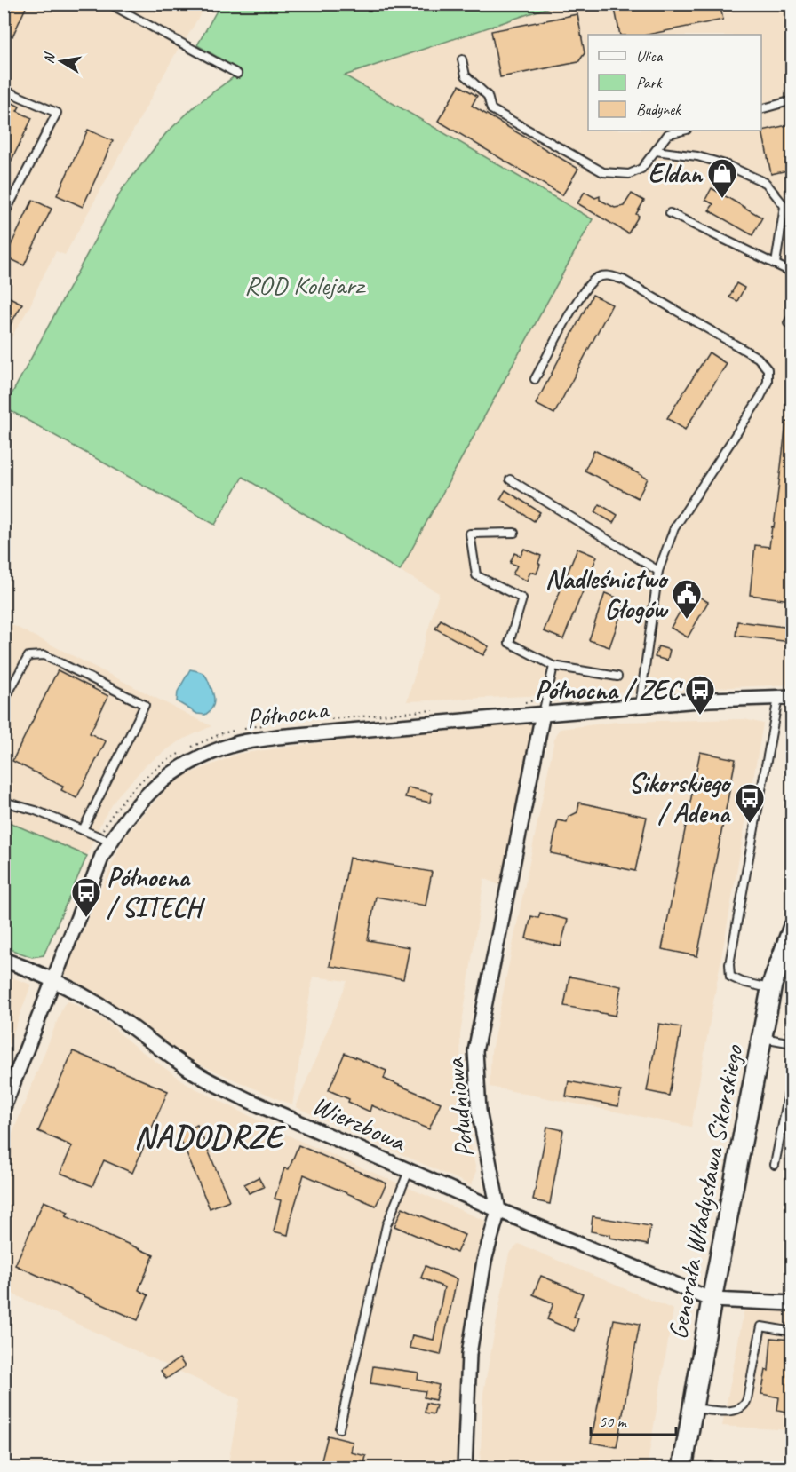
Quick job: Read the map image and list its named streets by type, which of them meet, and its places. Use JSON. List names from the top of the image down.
{
  "streets": {
    "street": [
      "Północna",
      "Południowa",
      "Wierzbowa",
      "Generała Władysława Sikorskiego"
    ]
  },
  "crossings": [
    ["Północna", "Południowa"],
    ["Północna", "Wierzbowa"],
    ["Południowa", "Wierzbowa"],
    ["Wierzbowa", "Generała Władysława Sikorskiego"]
  ],
  "districts": ["NADODRZE"],
  "parks": ["ROD Kolejarz"],
  "places": {
    "shop": ["Eldan"],
    "public building": ["Nadleśnictwo Głogów"],
    "bus stop": ["Północna / ZEC", "Sikorskiego / Adena", "Północna / SITECH"]
  },
  "legend": ["Ulica", "Park", "Budynek"],
  "scale_bar": "50 m",
  "north": "left"
}
